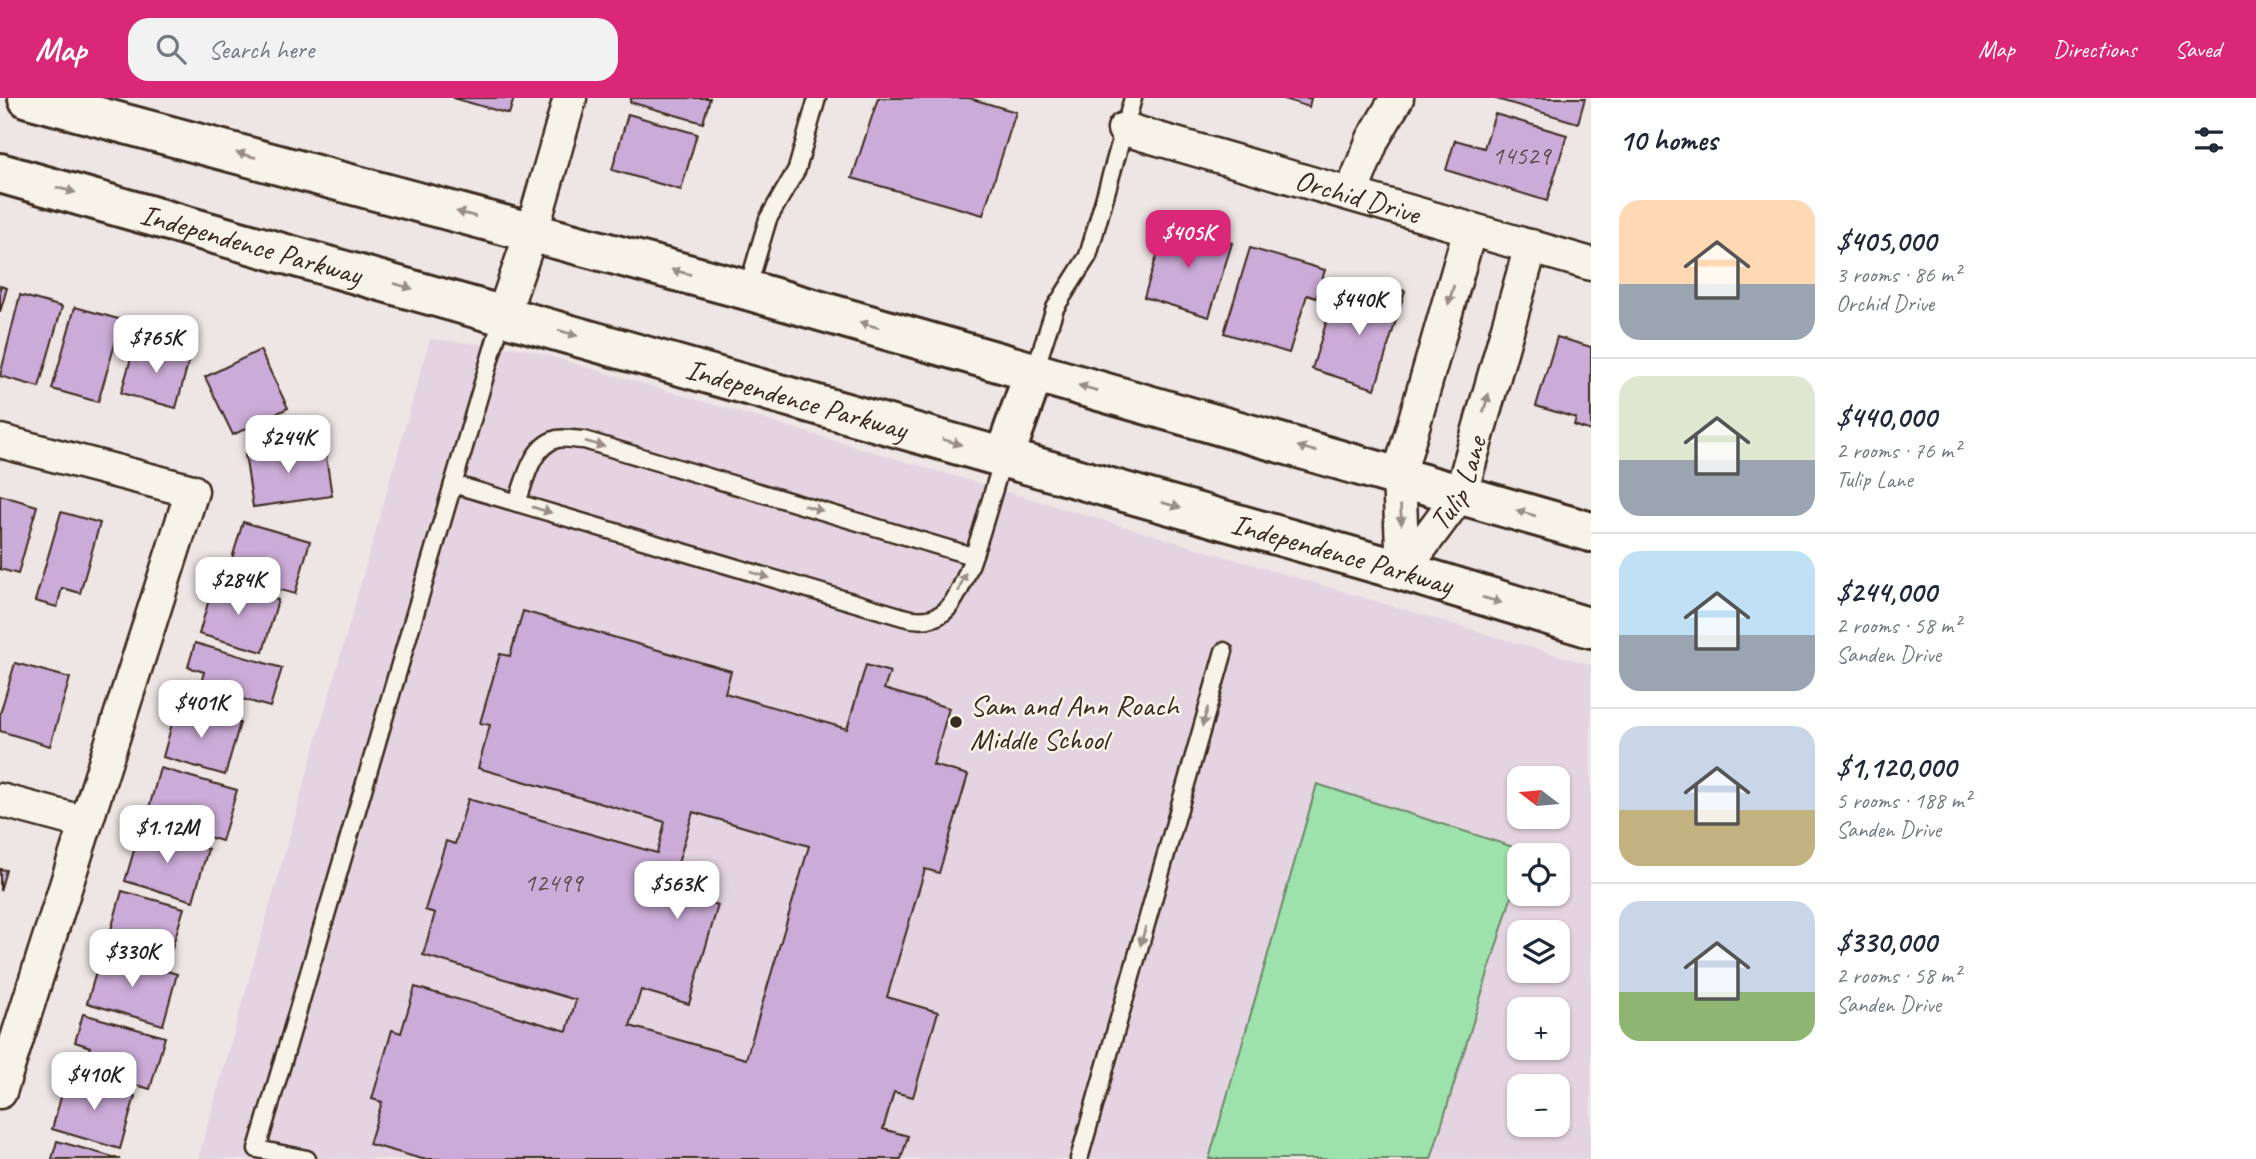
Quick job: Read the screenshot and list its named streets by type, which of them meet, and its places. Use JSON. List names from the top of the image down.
{
  "streets": {
    "main road": ["Independence Parkway"],
    "street": ["Orchid Drive", "Tulip Lane"]
  },
  "crossings": [
    ["Orchid Drive", "Tulip Lane"],
    ["Independence Parkway", "Tulip Lane"]
  ],
  "places": ["Sam and Ann Roach Middle School"],
  "house_numbers": ["14529", "12499"],
  "north": "left",
  "page": {
    "header": "Map",
    "search": "Search here",
    "nav": ["Map", "Directions", "Saved"],
    "heading": "10 homes",
    "list": [
      {
        "name": "$405,000",
        "note": "3 rooms · 86 m² · Orchid Drive"
      },
      {
        "name": "$440,000",
        "note": "2 rooms · 76 m² · Tulip Lane"
      },
      {
        "name": "$244,000",
        "note": "2 rooms · 58 m² · Sanden Drive"
      },
      {
        "name": "$1,120,000",
        "note": "5 rooms · 188 m² · Sanden Drive"
      },
      {
        "name": "$330,000",
        "note": "2 rooms · 58 m² · Sanden Drive"
      }
    ],
    "price": [
      "$405K",
      "$440K",
      "$765K",
      "$244K",
      "$284K",
      "$401K",
      "$1.12M",
      "$563K",
      "$330K",
      "$410K"
    ],
    "map_buttons": ["+", "−"]
  }
}
